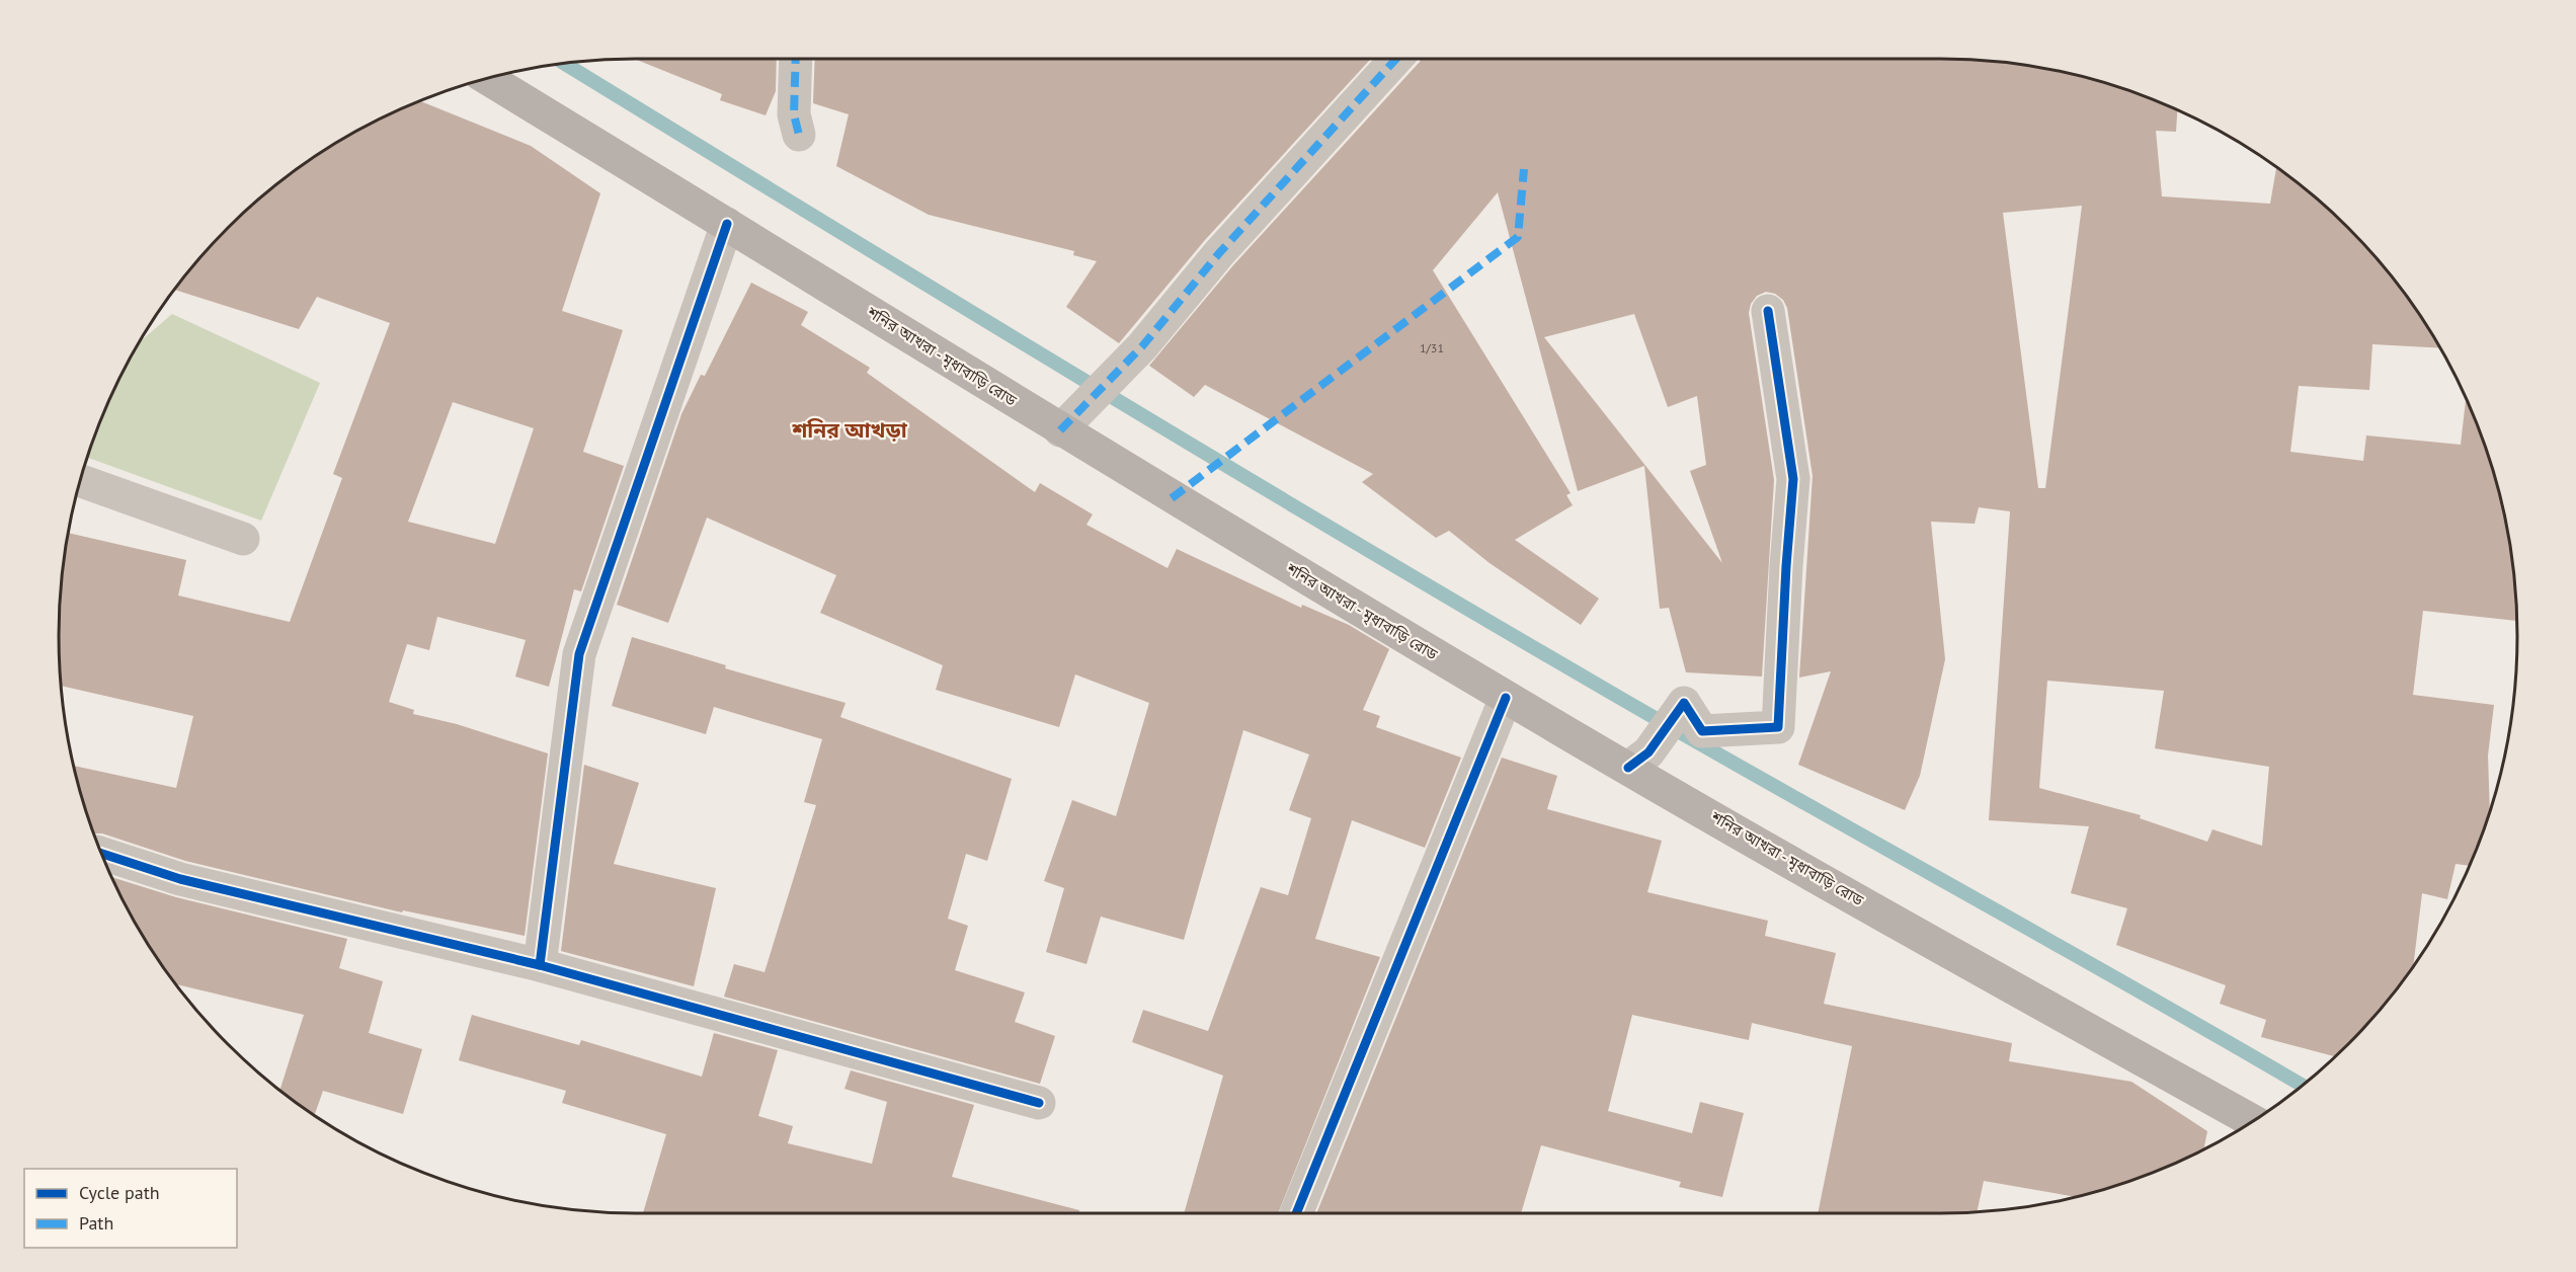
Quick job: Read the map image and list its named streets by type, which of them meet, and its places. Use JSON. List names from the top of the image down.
{
  "streets": {
    "main road": ["শনির আখরা - মৃধাবাড়ি রোড"]
  },
  "districts": ["শনির আখড়া"],
  "house_numbers": ["1/31"],
  "legend": ["Cycle path", "Path"]
}
